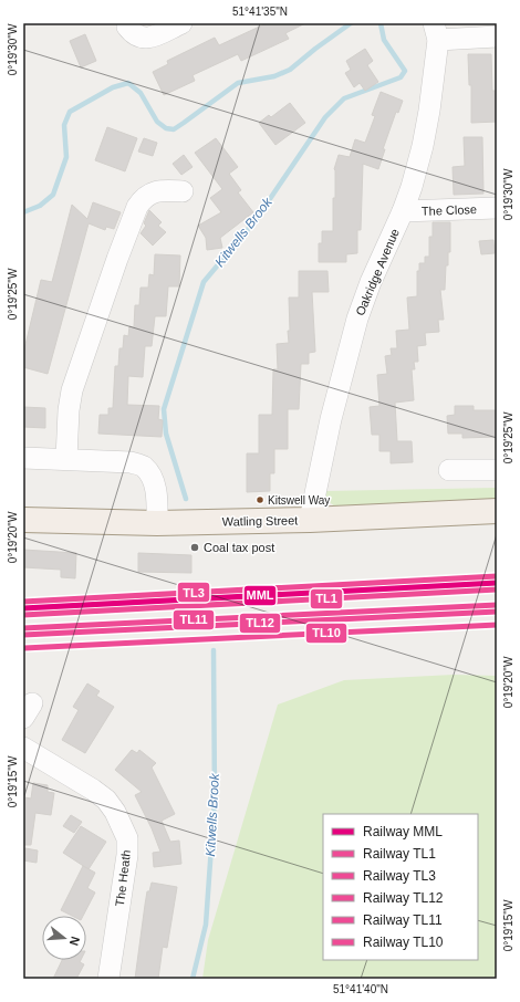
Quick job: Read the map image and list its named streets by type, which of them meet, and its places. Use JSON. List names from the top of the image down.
{
  "streets": {
    "main road": ["Watling Street"],
    "street": ["The Close", "Oakridge Avenue", "The Heath"]
  },
  "crossings": [
    ["The Close", "Oakridge Avenue"],
    ["Oakridge Avenue", "Watling Street"]
  ],
  "water": ["Kitwells Brook"],
  "places": ["Kitswell Way", "Coal tax post"],
  "lines": [
    "rail line TL3",
    "rail line MML",
    "rail line TL1",
    "rail line TL11",
    "rail line TL12",
    "rail line TL10"
  ],
  "legend": [
    "Railway MML",
    "Railway TL1",
    "Railway TL3",
    "Railway TL12",
    "Railway TL11",
    "Railway TL10"
  ],
  "north": "right",
  "coordinates": [
    "51°41'35\"N",
    "0°19'30\"W",
    "0°19'25\"W",
    "0°19'20\"W",
    "0°19'15\"W",
    "51°41'40\"N"
  ]
}
